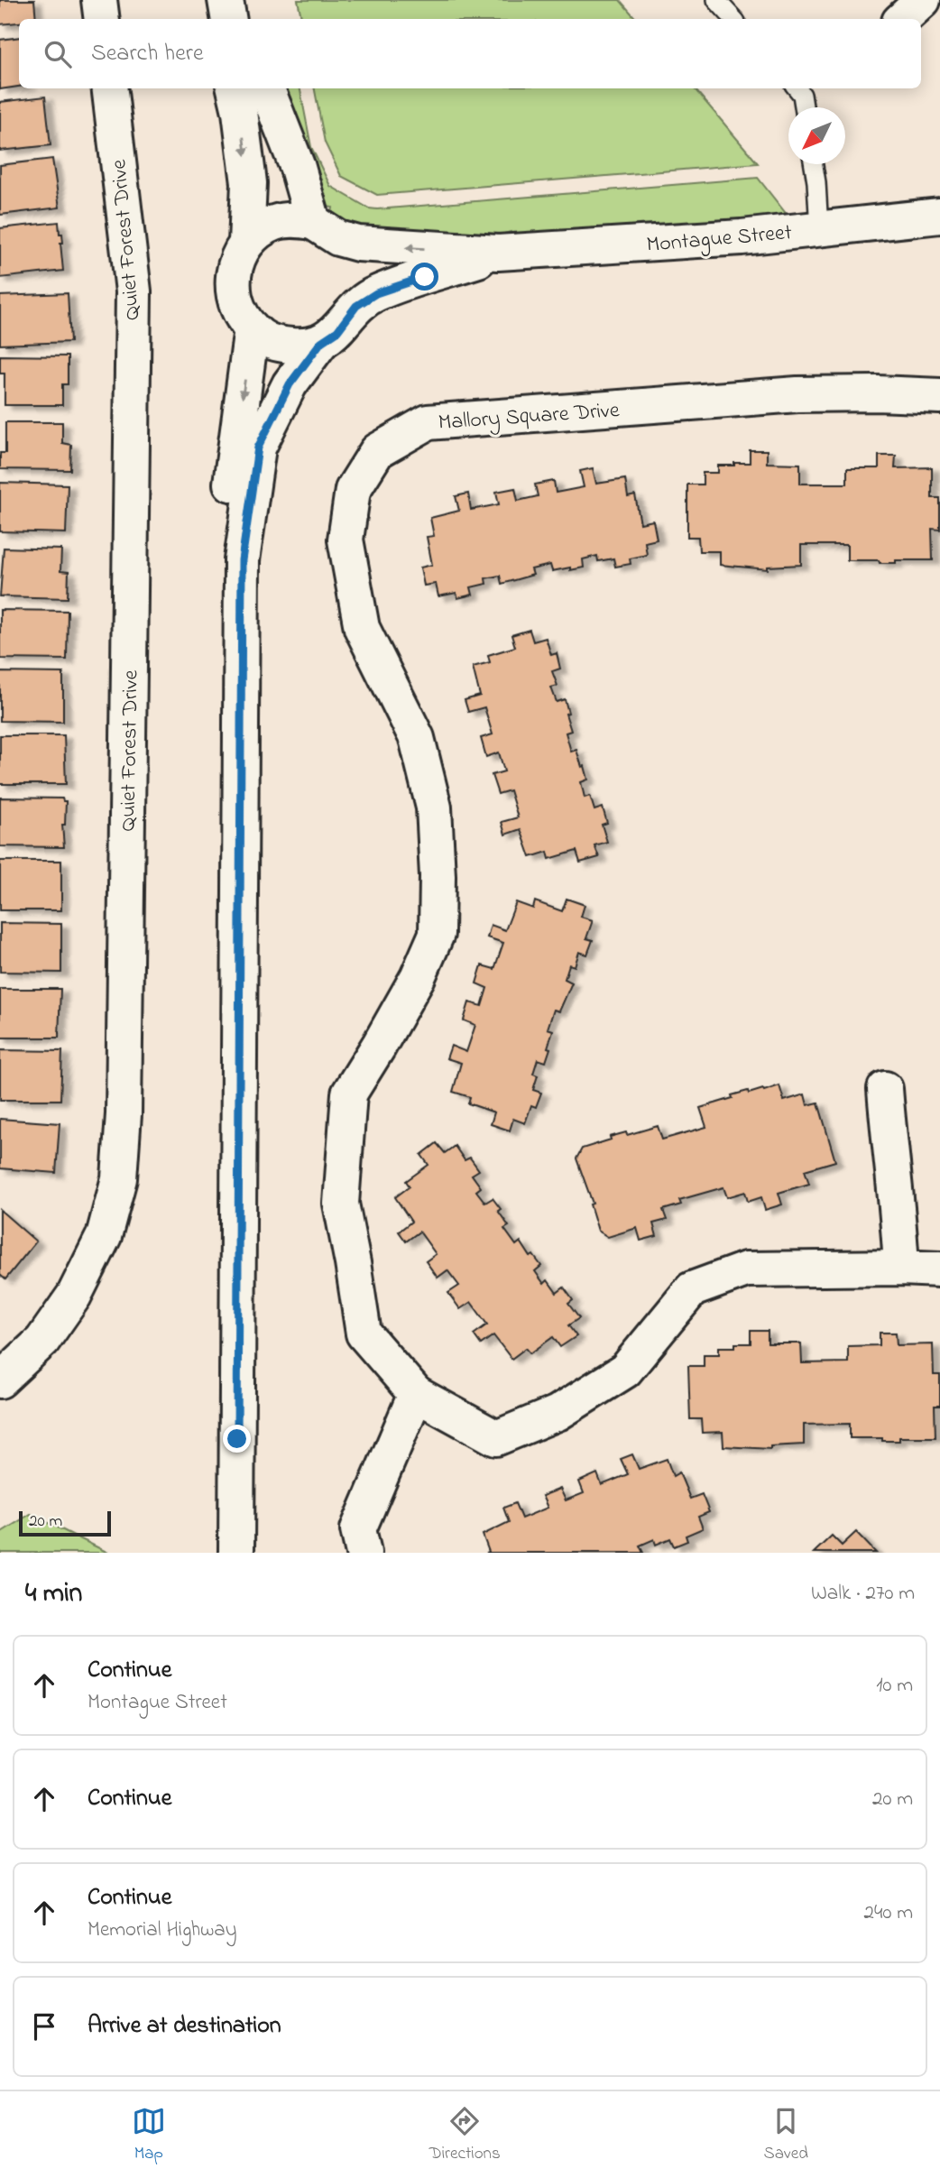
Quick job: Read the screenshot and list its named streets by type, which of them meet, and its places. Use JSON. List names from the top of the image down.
{
  "streets": {
    "street": ["Montague Street", "Quiet Forest Drive", "Mallory Square Drive"]
  },
  "scale_bar": "20 m",
  "north": "bottom left",
  "page": {
    "search": "Search here",
    "scale": "20 m",
    "heading": ["4 min", "Walk · 270 m"],
    "list": [
      ["Continue", "Montague Street", "10 m"],
      ["Continue", "20 m"],
      ["Continue", "Memorial Highway", "240 m"],
      "Arrive at destination"
    ],
    "nav": ["Map", "Directions", "Saved"]
  }
}
